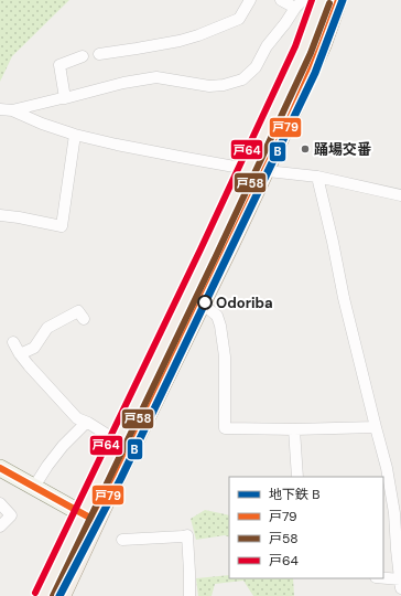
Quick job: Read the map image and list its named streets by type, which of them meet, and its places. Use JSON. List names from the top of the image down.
{
  "places": ["踊場交番", "Odoriba"],
  "lines": [
    "metro line B",
    "transit line 戸79",
    "transit line 戸64",
    "transit line 戸58"
  ],
  "legend": [
    "地下鉄 B",
    "戸79",
    "戸58",
    "戸64"
  ]
}
